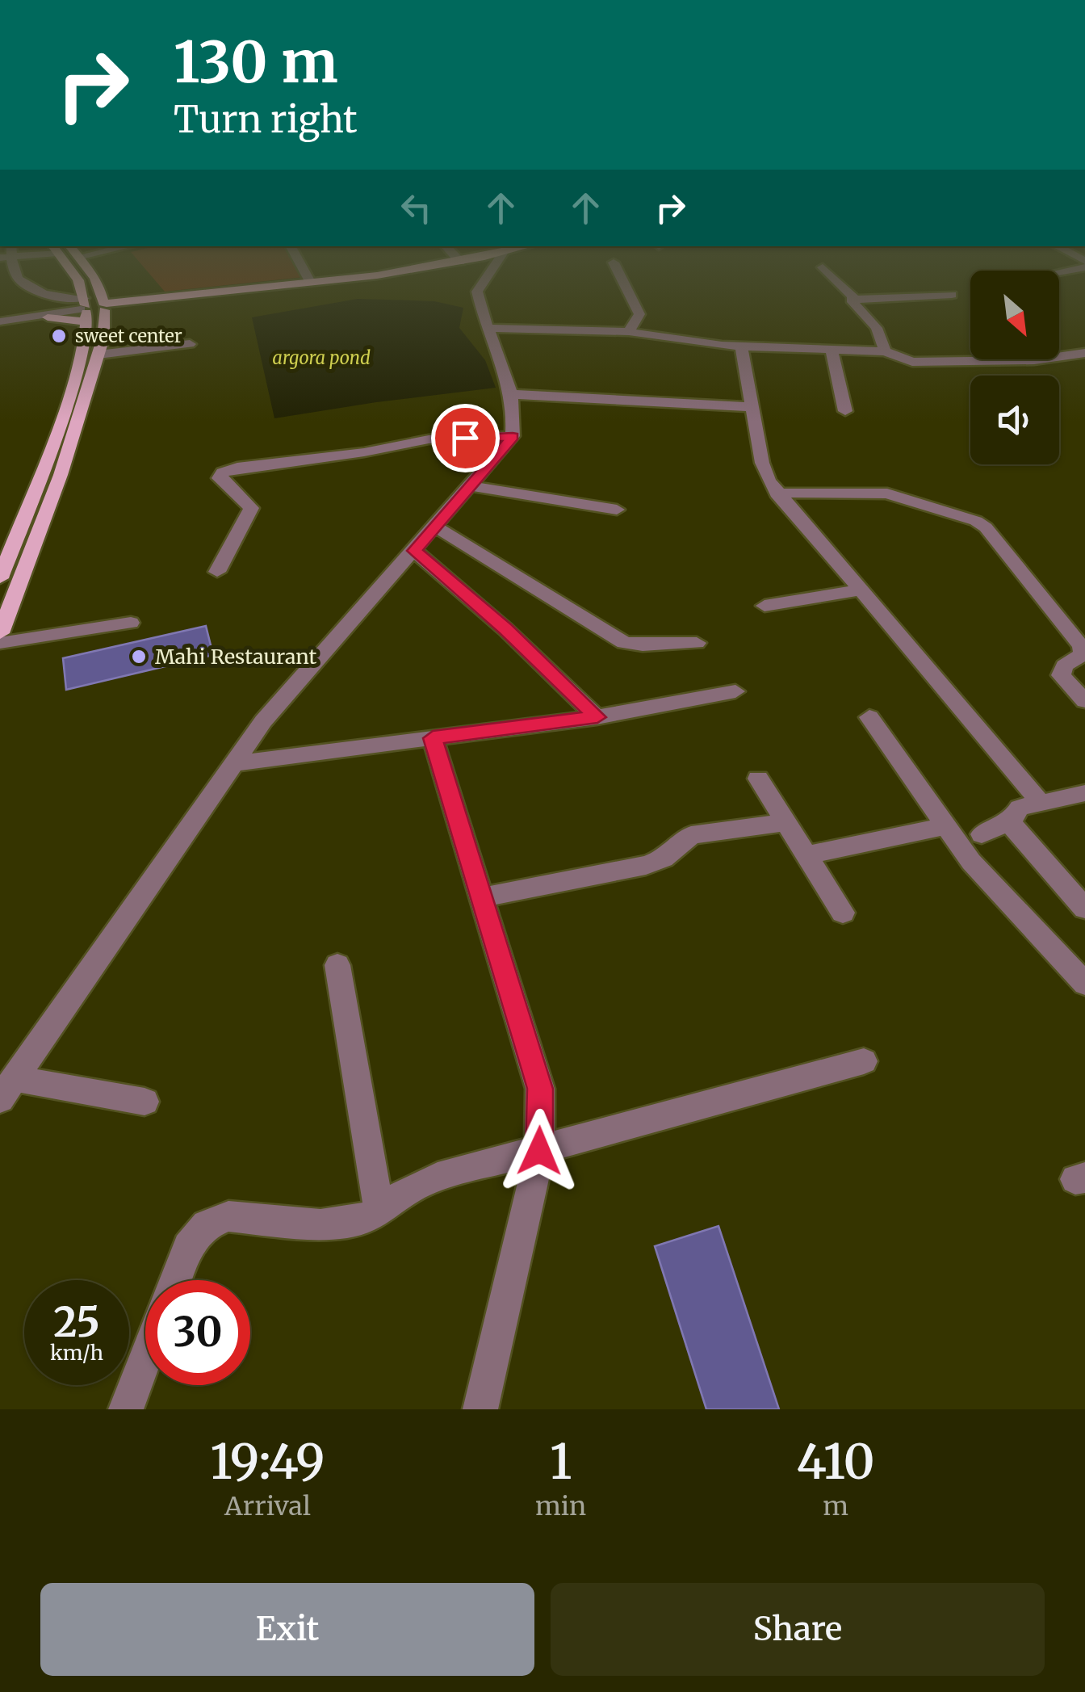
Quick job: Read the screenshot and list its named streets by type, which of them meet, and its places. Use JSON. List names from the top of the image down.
{
  "water": ["argora pond"],
  "places": ["sweet center", "Mahi Restaurant"],
  "north": "bottom right",
  "page": {
    "turn": ["130 m", "Turn right"],
    "speed": "25 km/h",
    "limit": "30",
    "eta": [
      "19:49",
      "Arrival",
      "1",
      "min",
      "410",
      "m"
    ],
    "buttons": ["Exit", "Share"]
  }
}
